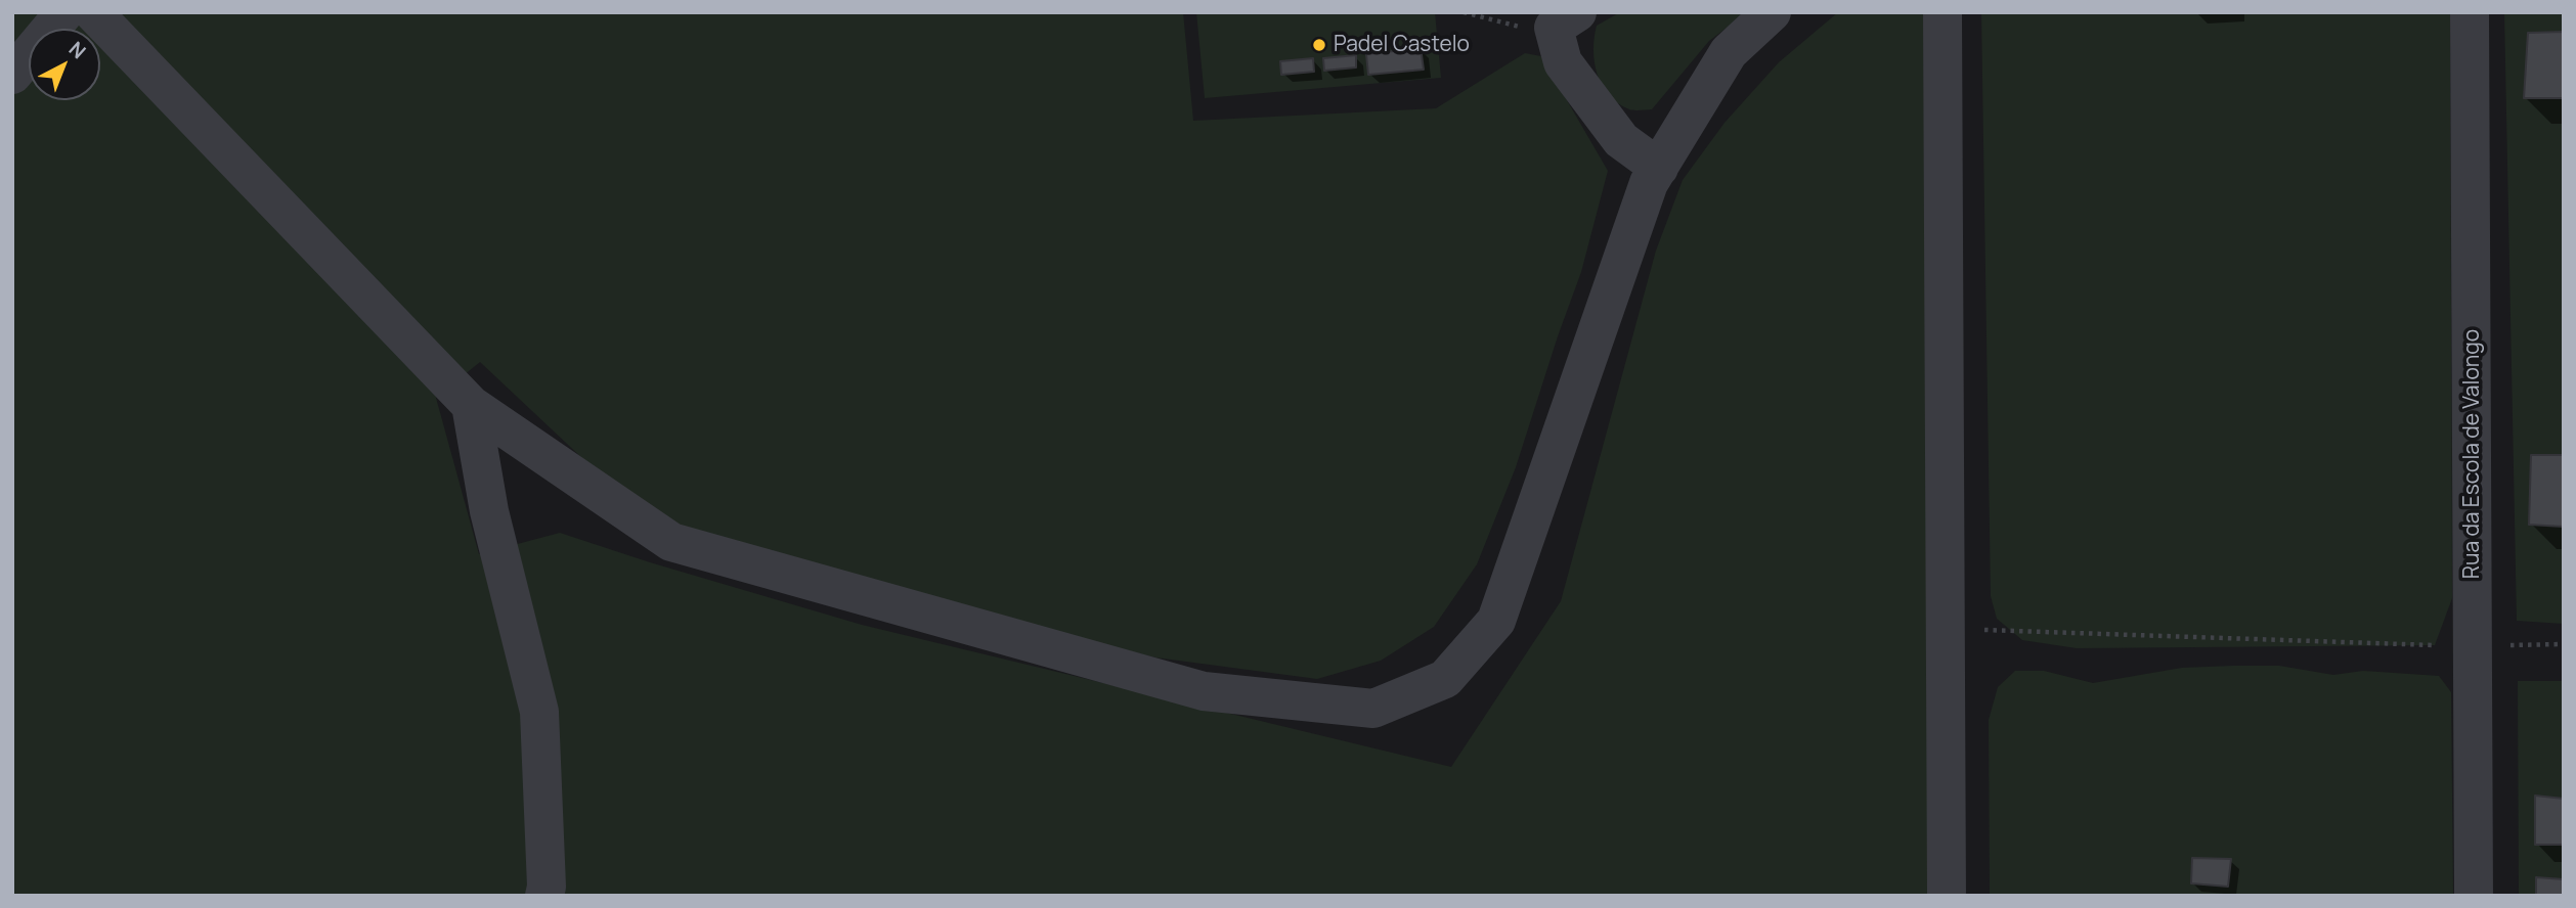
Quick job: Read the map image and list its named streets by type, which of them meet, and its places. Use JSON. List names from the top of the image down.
{
  "streets": {
    "street": ["Rua da Escola de Valongo"]
  },
  "places": ["Padel Castelo"],
  "north": "top right"
}
